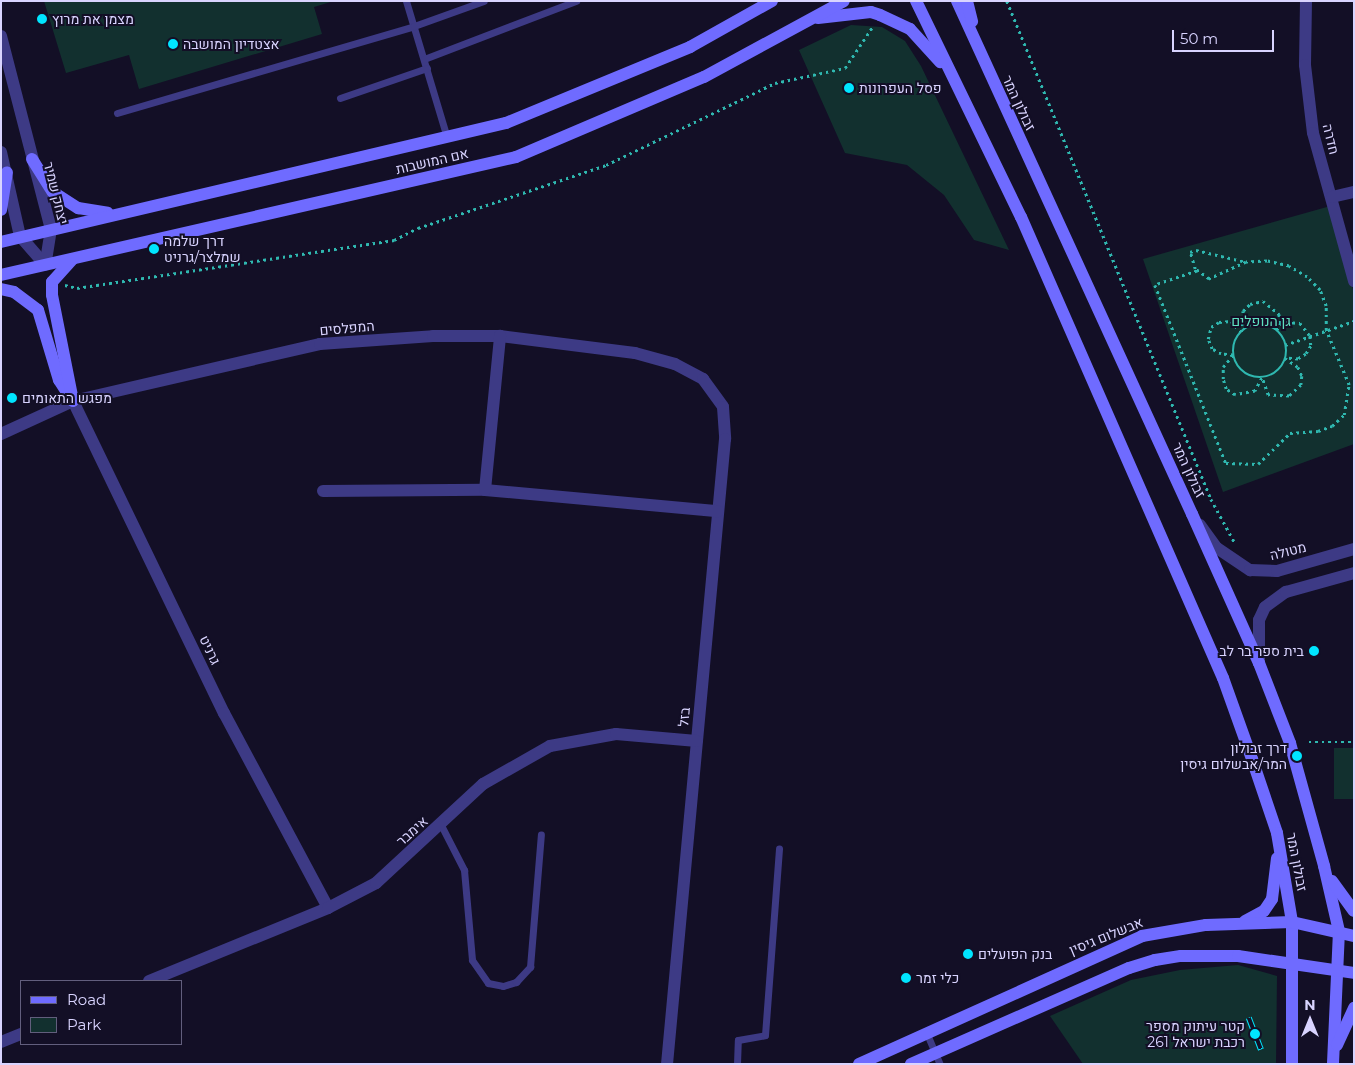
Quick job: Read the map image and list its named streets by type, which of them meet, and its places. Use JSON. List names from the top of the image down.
{
  "streets": {
    "street": [
      "זבולון המר",
      "חדרה",
      "אם המושבות",
      "יצחק שמיר",
      "המפלסים",
      "מטולה",
      "גרניט",
      "בזל",
      "אימבר",
      "אבשלום גיסין"
    ]
  },
  "crossings": [
    ["זבולון המר", "מטולה"],
    ["זבולון המר", "אבשלום גיסין"],
    ["אם המושבות", "יצחק שמיר"],
    ["המפלסים", "גרניט"],
    ["המפלסים", "בזל"],
    ["גרניט", "אימבר"],
    ["בזל", "אימבר"]
  ],
  "parks": ["גן הנופלים"],
  "places": [
    "מצמן את מרוץ",
    "אצטדיון המושבה",
    "פסל העפרונות",
    "דרך שלמה שמלצר/גרניט",
    "מפגש התאומים",
    "בית ספר בר לב",
    "דרך זבולון המר/אבשלום גיסין",
    "בנק הפועלים",
    "כלי זמר",
    "קטר עיתוק מספר 261 רכבת ישראל"
  ],
  "legend": ["Road", "Park"],
  "scale_bar": "50 m",
  "north": "top"
}
